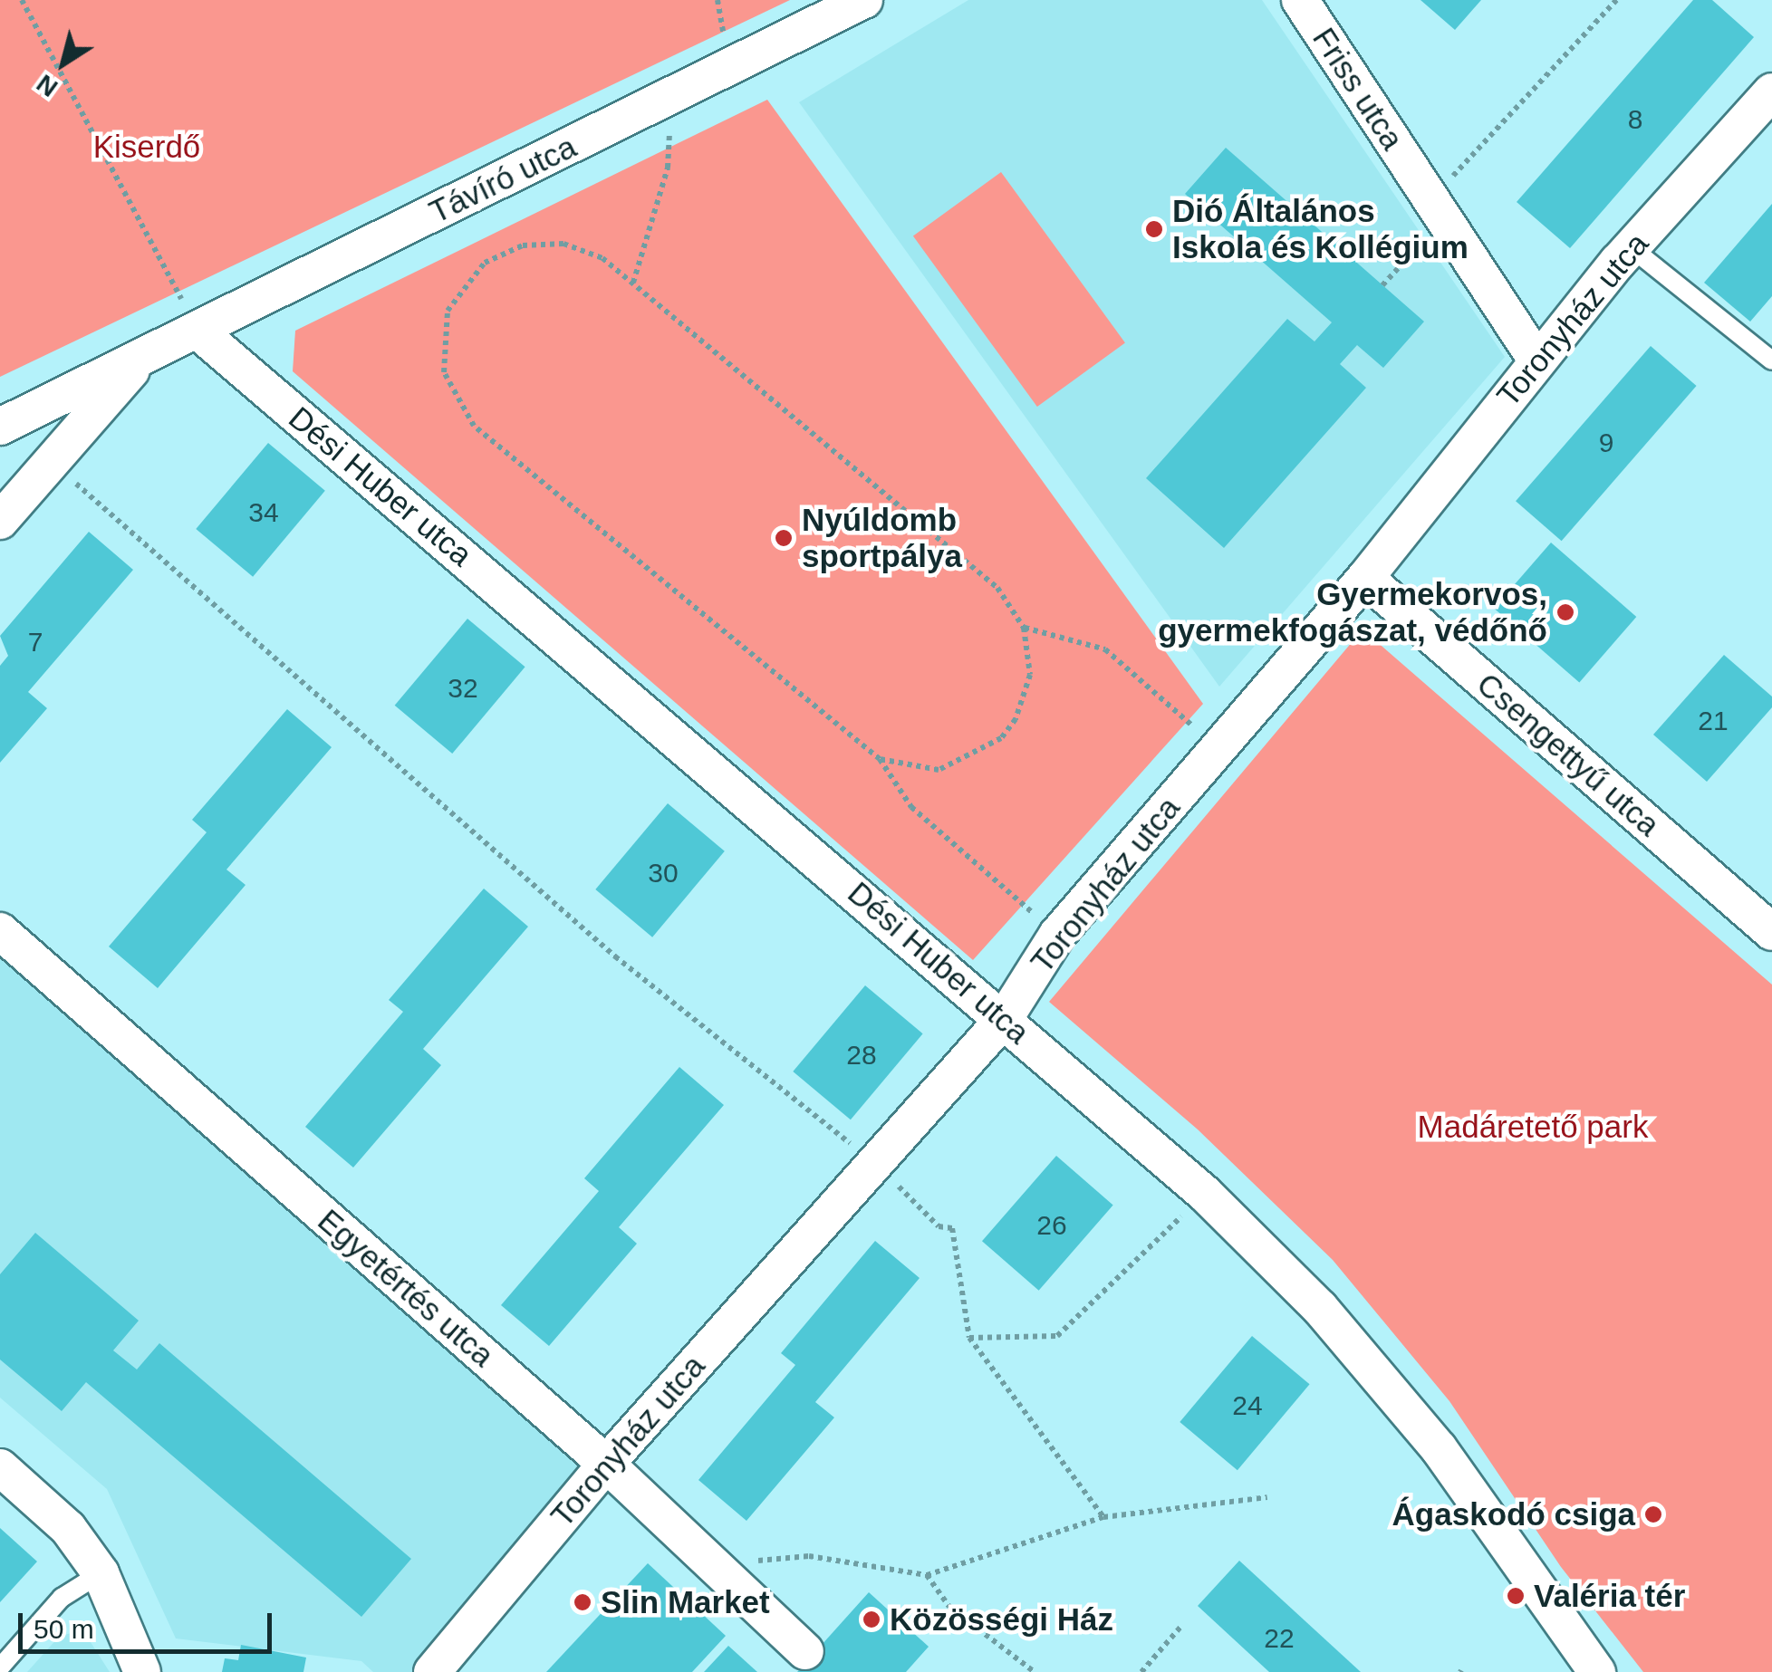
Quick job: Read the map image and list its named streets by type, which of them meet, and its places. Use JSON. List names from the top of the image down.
{
  "streets": {
    "street": [
      "Friss utca",
      "Távíró utca",
      "Toronyház utca",
      "Dési Huber utca",
      "Csengettyű utca",
      "Egyetértés utca"
    ]
  },
  "crossings": [
    ["Friss utca", "Toronyház utca"],
    ["Távíró utca", "Dési Huber utca"],
    ["Toronyház utca", "Dési Huber utca"],
    ["Toronyház utca", "Csengettyű utca"],
    ["Toronyház utca", "Egyetértés utca"]
  ],
  "parks": ["Kiserdő", "Madáretető park"],
  "places": [
    "Dió Általános Iskola és Kollégium",
    "Nyúldomb sportpálya",
    "Gyermekorvos, gyermekfogászat, védőnő",
    "Ágaskodó csiga",
    "Valéria tér",
    "Slin Market",
    "Közösségi Ház"
  ],
  "house_numbers": [
    "8",
    "9",
    "34",
    "7",
    "32",
    "21",
    "30",
    "28",
    "26",
    "24",
    "22"
  ],
  "scale_bar": "50 m",
  "north": "bottom left"
}
